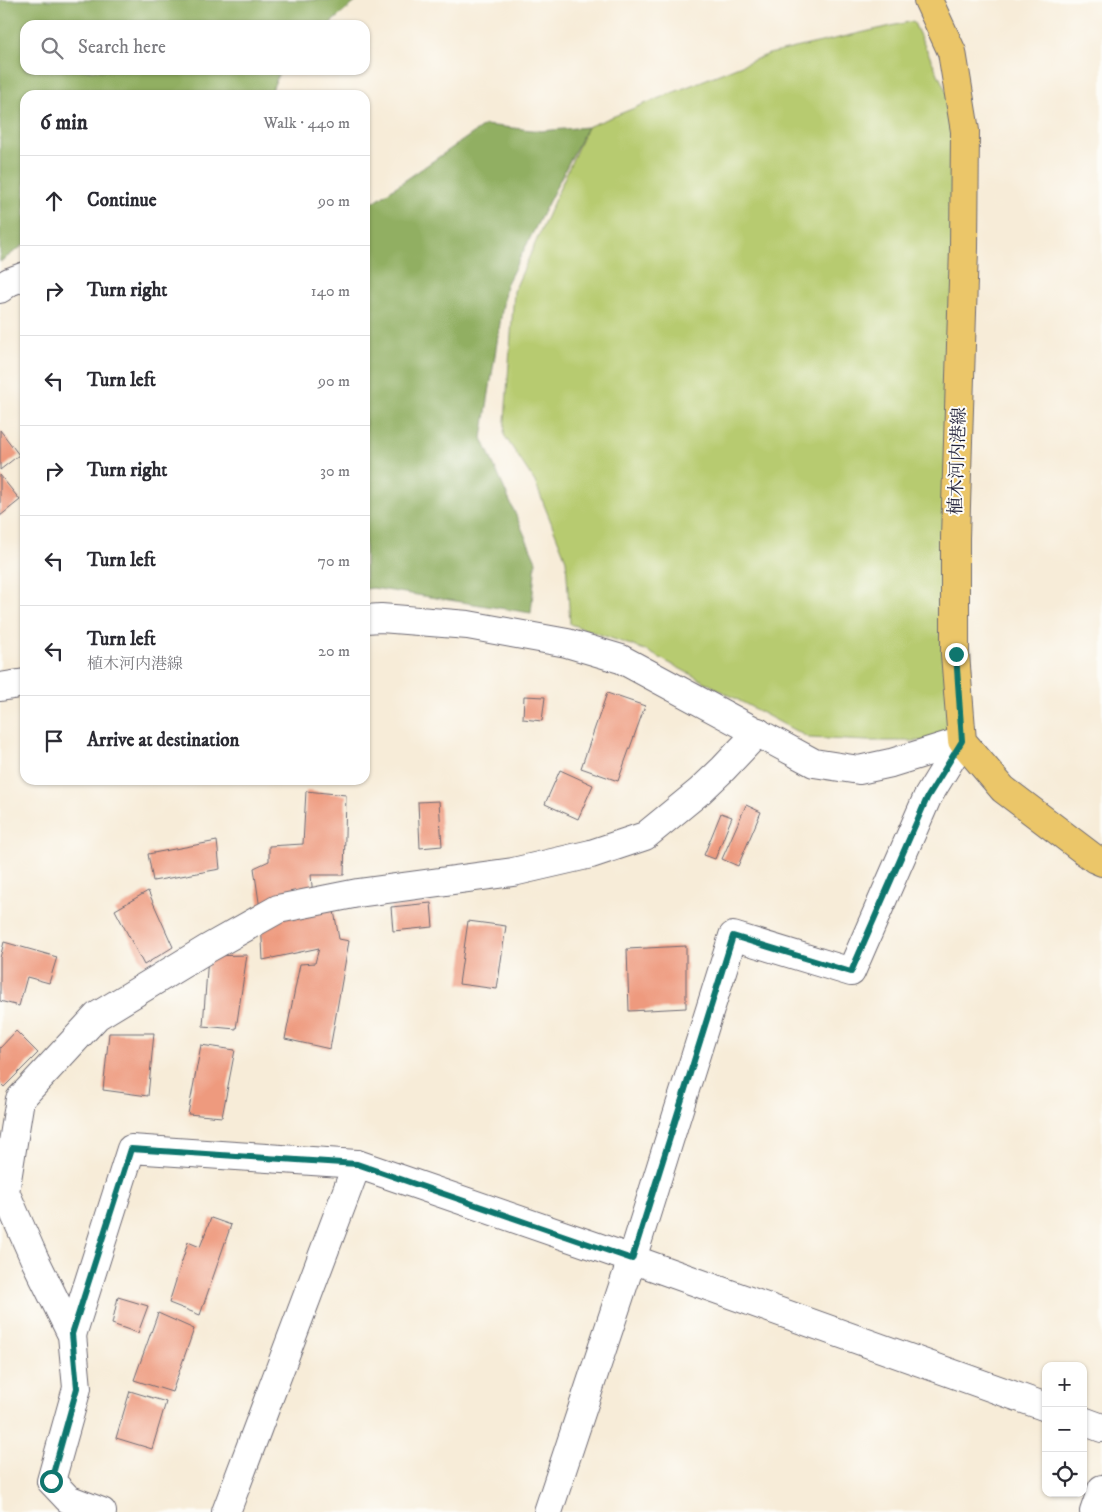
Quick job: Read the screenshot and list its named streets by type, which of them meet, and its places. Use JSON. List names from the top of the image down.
{
  "streets": {
    "main road": ["植木河内港線"]
  },
  "page": {
    "search": "Search here",
    "heading": ["6 min", "Walk · 440 m"],
    "list": [
      ["Continue", "90 m"],
      ["Turn right", "140 m"],
      ["Turn left", "90 m"],
      ["Turn right", "30 m"],
      ["Turn left", "70 m"],
      ["Turn left", "植木河内港線", "20 m"],
      "Arrive at destination"
    ],
    "map_buttons": ["+", "−"]
  }
}
